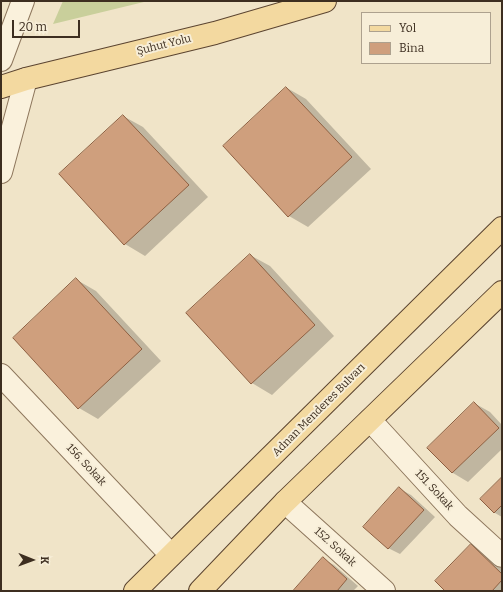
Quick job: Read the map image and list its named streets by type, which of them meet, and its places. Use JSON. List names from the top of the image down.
{
  "streets": {
    "main road": ["Şuhut Yolu", "Adnan Menderes Bulvarı"],
    "street": ["156. Sokak", "151. Sokak", "152. Sokak"]
  },
  "crossings": [
    ["Adnan Menderes Bulvarı", "156. Sokak"]
  ],
  "legend": ["Yol", "Bina"],
  "scale_bar": "20 m",
  "north": "right"
}
